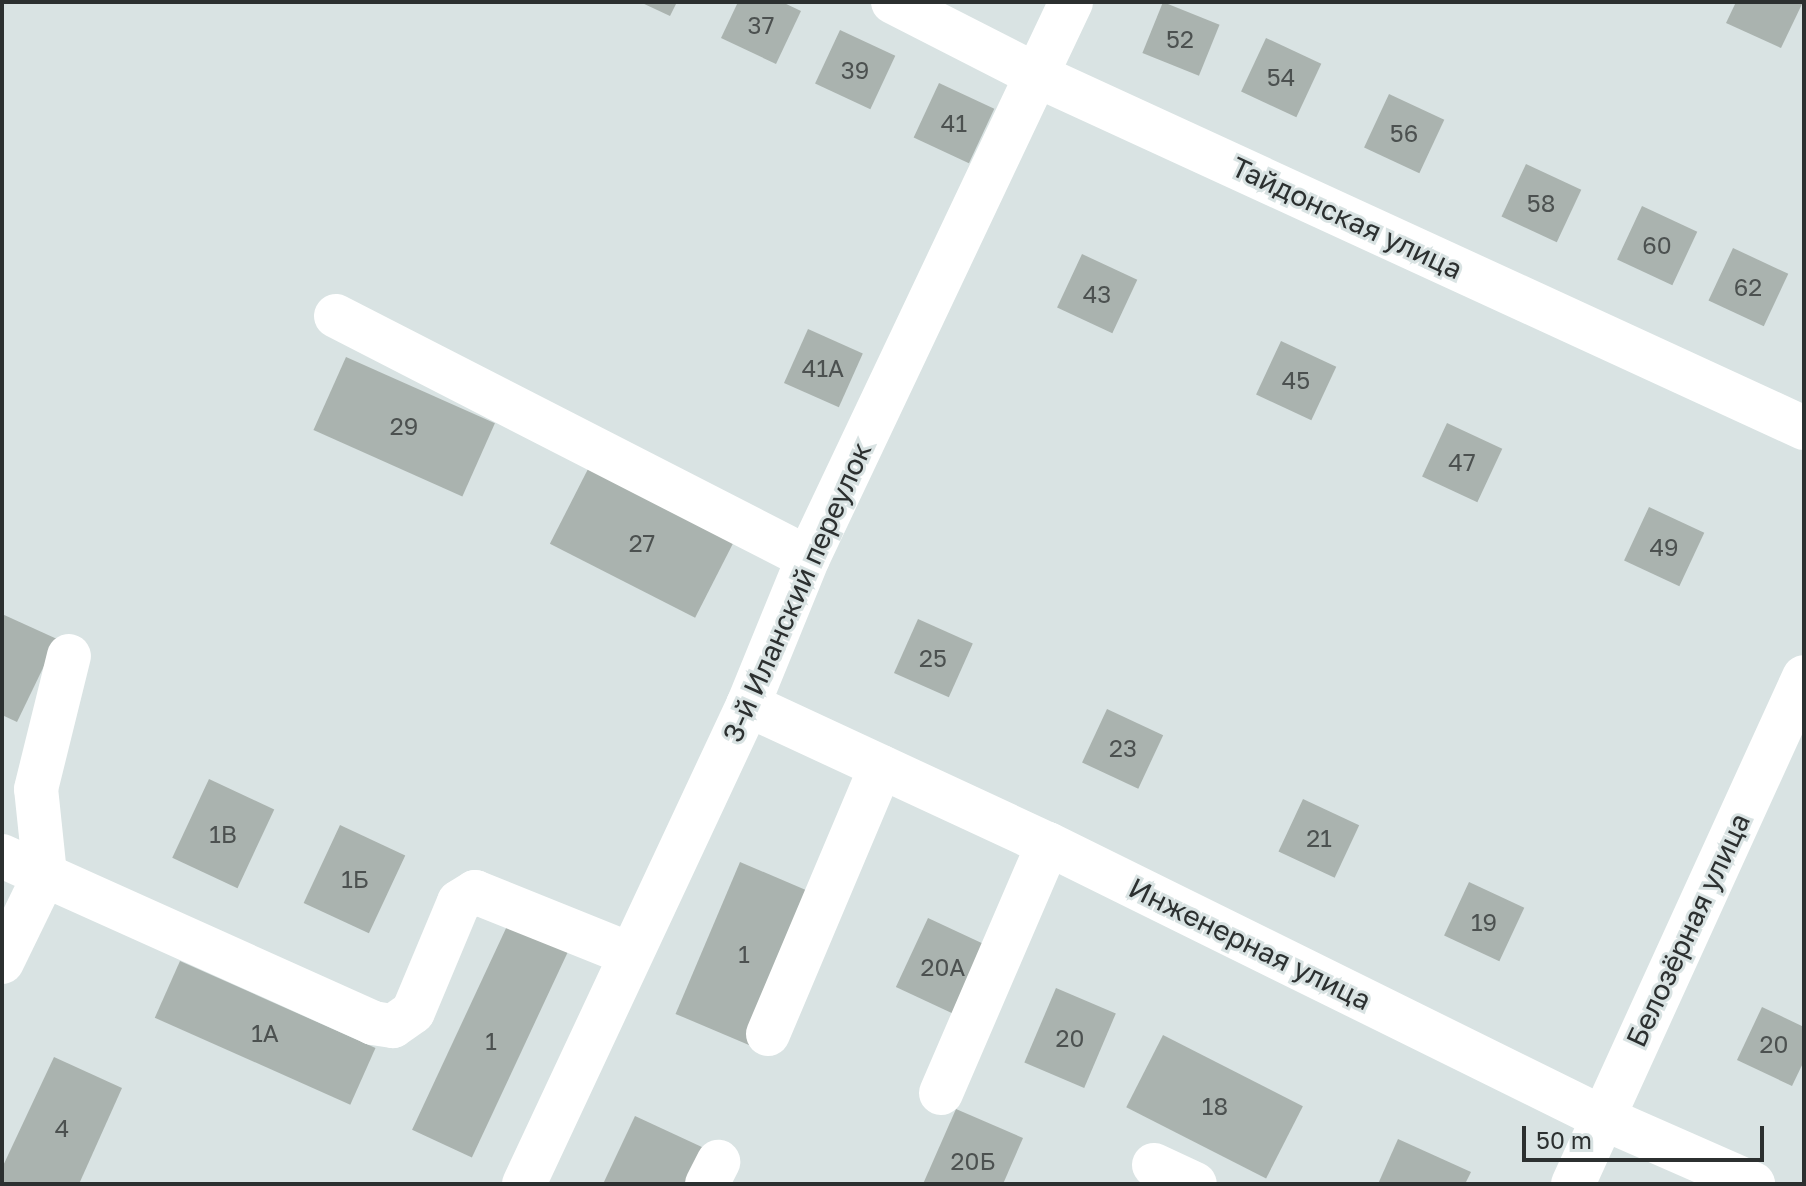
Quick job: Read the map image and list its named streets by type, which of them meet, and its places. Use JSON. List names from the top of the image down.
{
  "streets": {
    "street": [
      "Тайдонская улица",
      "3-й Иланский переулок",
      "Белозёрная улица",
      "Инженерная улица"
    ]
  },
  "crossings": [
    ["Тайдонская улица", "3-й Иланский переулок"],
    ["3-й Иланский переулок", "Инженерная улица"],
    ["Белозёрная улица", "Инженерная улица"]
  ],
  "house_numbers": [
    "37",
    "52",
    "39",
    "54",
    "41",
    "56",
    "58",
    "60",
    "62",
    "43",
    "41А",
    "45",
    "29",
    "47",
    "27",
    "49",
    "25",
    "23",
    "1В",
    "21",
    "1Б",
    "19",
    "1",
    "20А",
    "1А",
    "20",
    "1",
    "20",
    "18",
    "4",
    "20Б"
  ],
  "scale_bar": "50 m"
}
